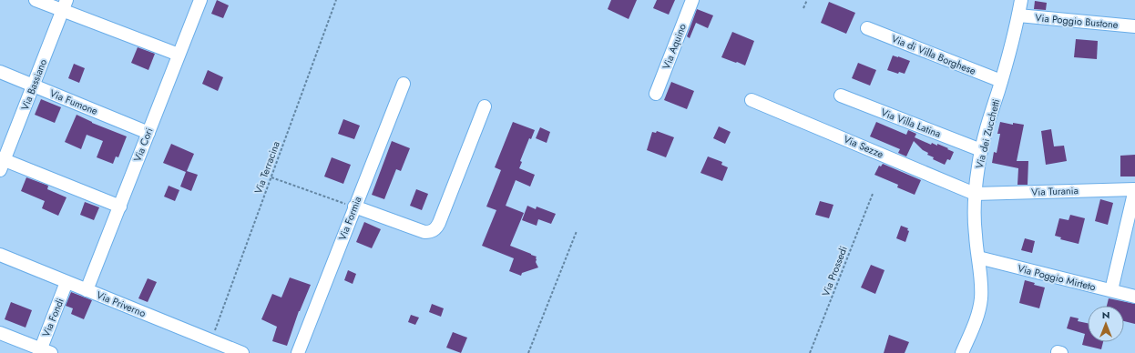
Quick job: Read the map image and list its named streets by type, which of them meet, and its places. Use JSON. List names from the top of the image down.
{
  "streets": {
    "street": [
      "Via Poggio Bustone",
      "Via Aquino",
      "Via di Villa Borghese",
      "Via Bassiano",
      "Via Fumone",
      "Via Villa Latina",
      "Via dei Zucchetti",
      "Via Cori",
      "Via Sezze",
      "Via Turania",
      "Via Formia",
      "Via Poggio Mirteto",
      "Via Priverno",
      "Via Fondi"
    ],
    "path": ["Via Terracina", "Via Prossedi"]
  },
  "crossings": [
    ["Via Poggio Bustone", "Via dei Zucchetti"],
    ["Via di Villa Borghese", "Via dei Zucchetti"],
    ["Via Bassiano", "Via Fumone"],
    ["Via Fumone", "Via Cori"],
    ["Via Villa Latina", "Via dei Zucchetti"],
    ["Via dei Zucchetti", "Via Sezze"],
    ["Via dei Zucchetti", "Via Turania"],
    ["Via dei Zucchetti", "Via Poggio Mirteto"],
    ["Via Cori", "Via Priverno"],
    ["Via Sezze", "Via Turania"],
    ["Via Terracina", "Via Priverno"],
    ["Via Priverno", "Via Fondi"]
  ],
  "north": "top"
}
